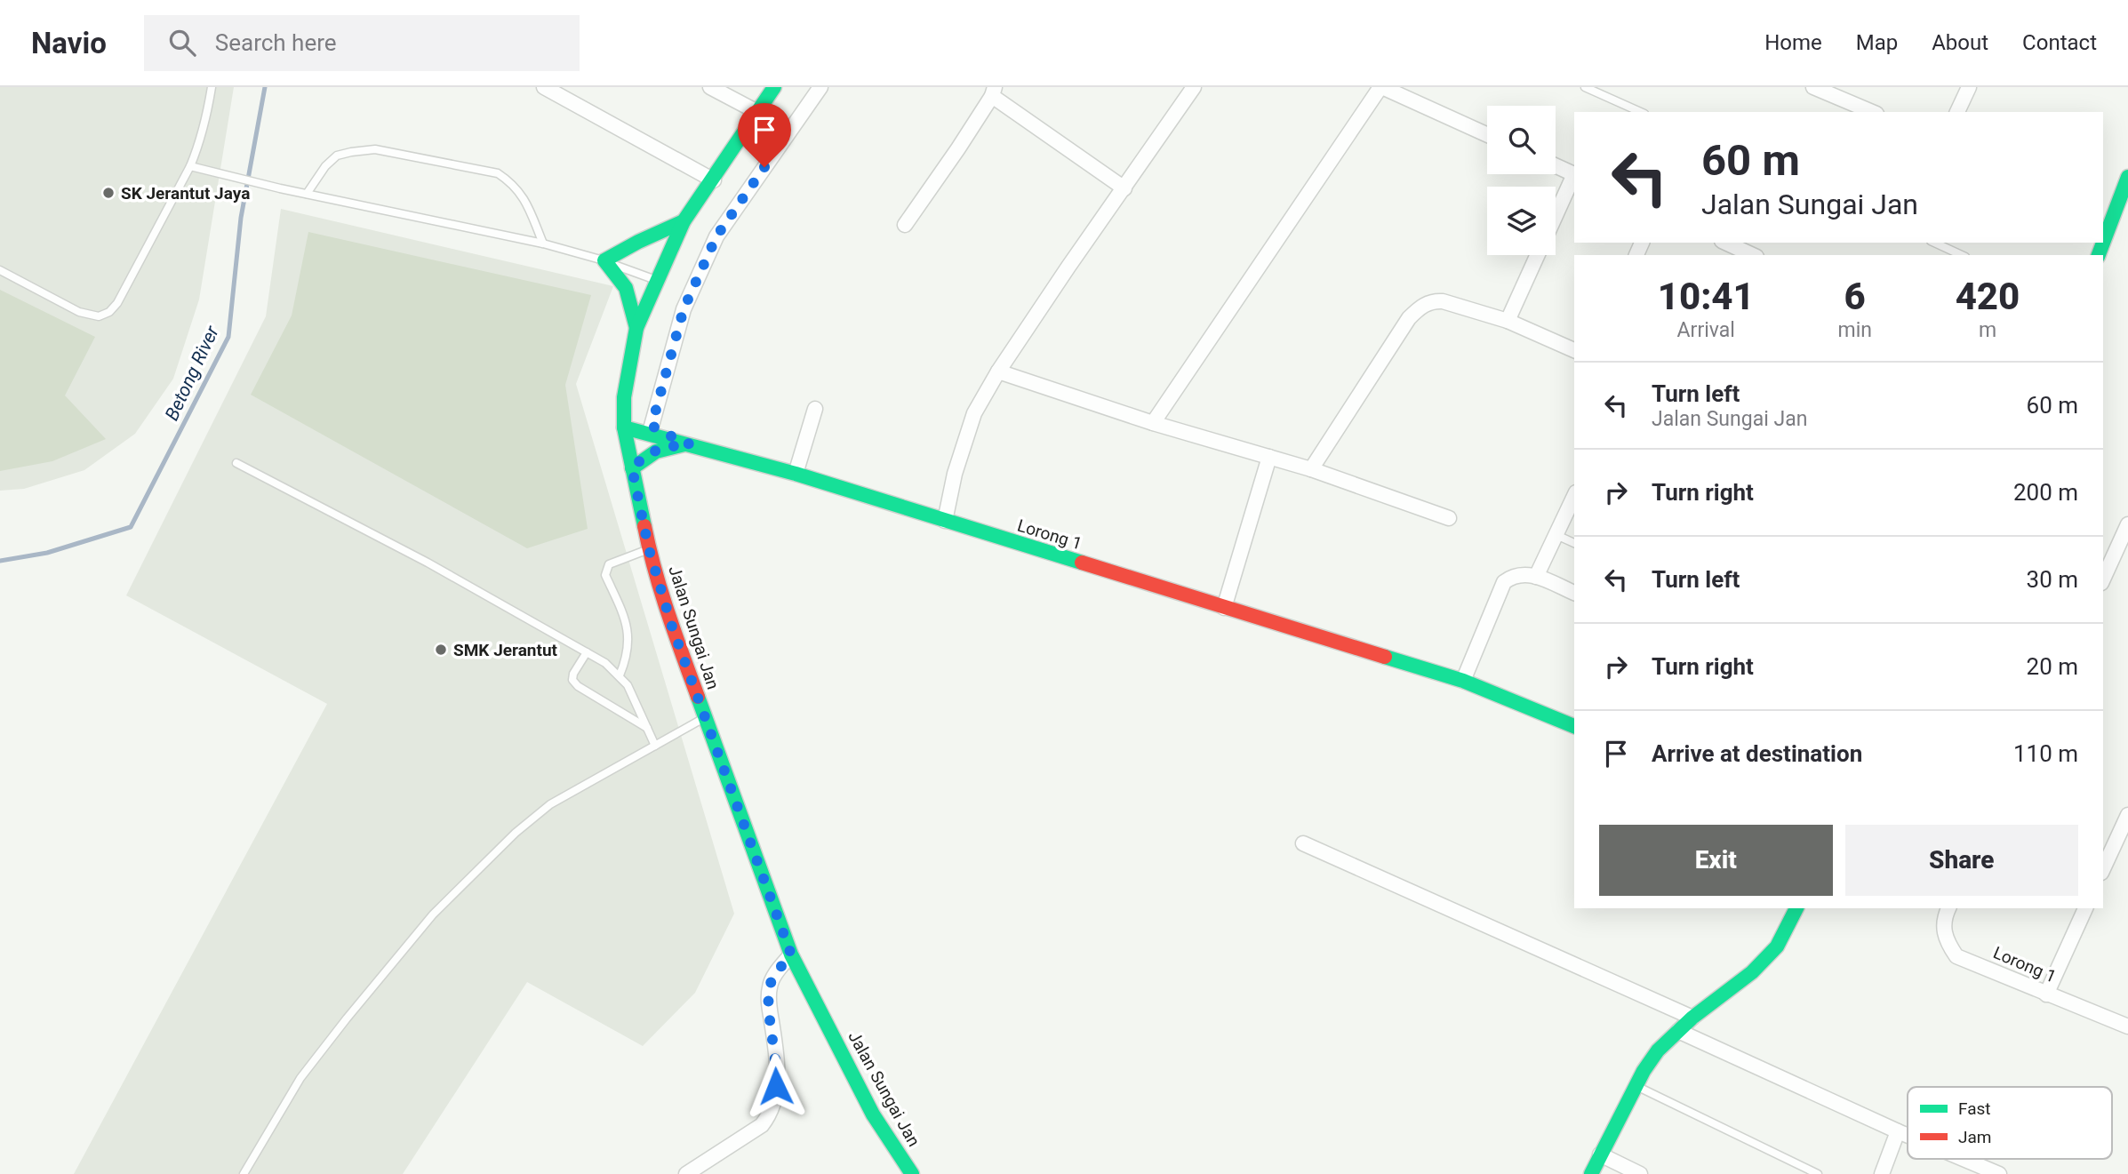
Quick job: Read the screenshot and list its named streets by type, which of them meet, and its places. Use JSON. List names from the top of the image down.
{
  "streets": {
    "main road": ["Lorong 1", "Jalan Sungai Jan"]
  },
  "crossings": [
    ["Lorong 1", "Jalan Sungai Jan"]
  ],
  "water": ["Betong River"],
  "places": ["SK Jerantut Jaya", "SMK Jerantut"],
  "legend": ["Fast", "Jam"],
  "page": {
    "header": "Navio",
    "search": "Search here",
    "nav": [
      "Home",
      "Map",
      "About",
      "Contact"
    ],
    "turn": ["60 m", "Jalan Sungai Jan"],
    "eta": [
      "10:41",
      "Arrival",
      "6",
      "min",
      "420",
      "m"
    ],
    "list": [
      {
        "name": "Turn left",
        "note": "Jalan Sungai Jan",
        "value": "60 m"
      },
      {
        "name": "Turn right",
        "value": "200 m"
      },
      {
        "name": "Turn left",
        "value": "30 m"
      },
      {
        "name": "Turn right",
        "value": "20 m"
      },
      {
        "name": "Arrive at destination",
        "value": "110 m"
      }
    ],
    "buttons": ["Exit", "Share"]
  }
}
